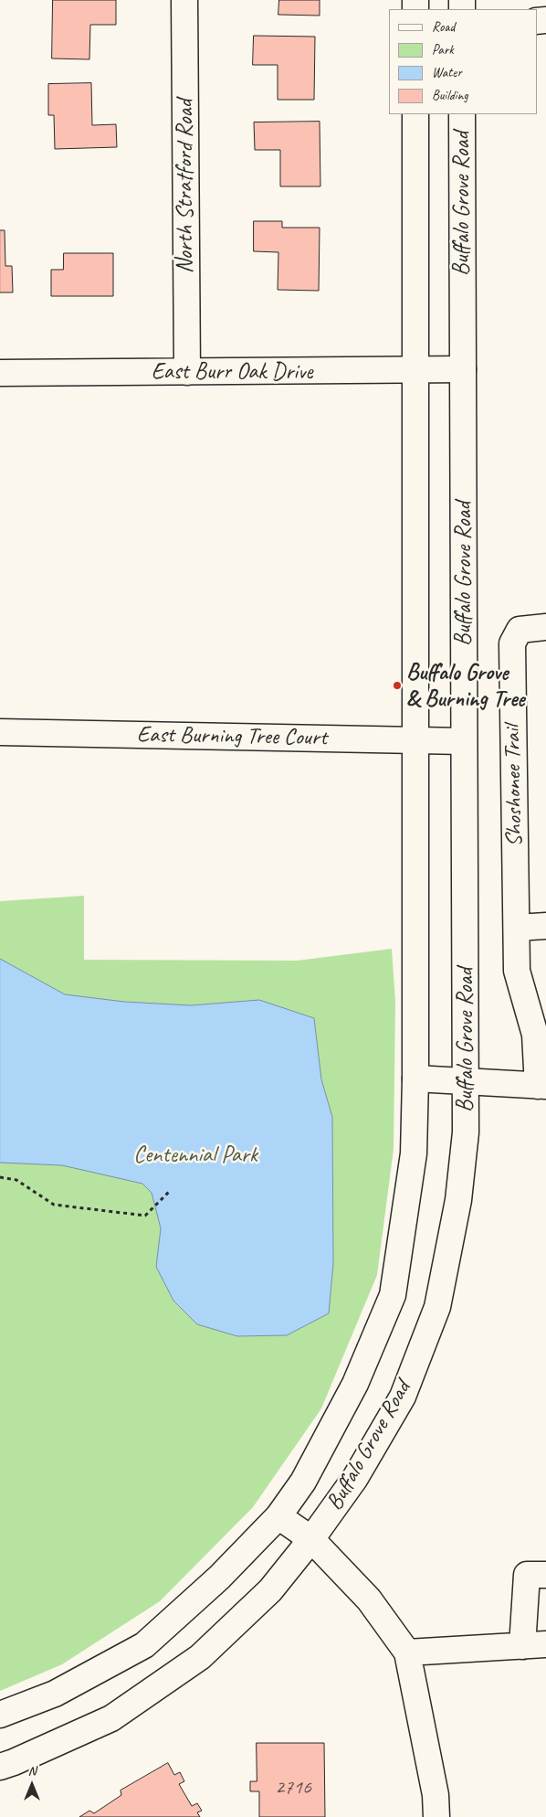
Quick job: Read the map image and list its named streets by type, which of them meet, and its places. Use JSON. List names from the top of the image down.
{
  "streets": {
    "main road": [
      "North Stratford Road",
      "Buffalo Grove Road",
      "East Burr Oak Drive",
      "East Burning Tree Court",
      "Shoshonee Trail"
    ]
  },
  "crossings": [
    ["North Stratford Road", "East Burr Oak Drive"],
    ["Buffalo Grove Road", "East Burr Oak Drive"],
    ["Buffalo Grove Road", "East Burning Tree Court"]
  ],
  "parks": ["Centennial Park"],
  "places": ["Buffalo Grove & Burning Tree"],
  "house_numbers": ["2716"],
  "legend": [
    "Road",
    "Park",
    "Water",
    "Building"
  ],
  "north": "top"
}
